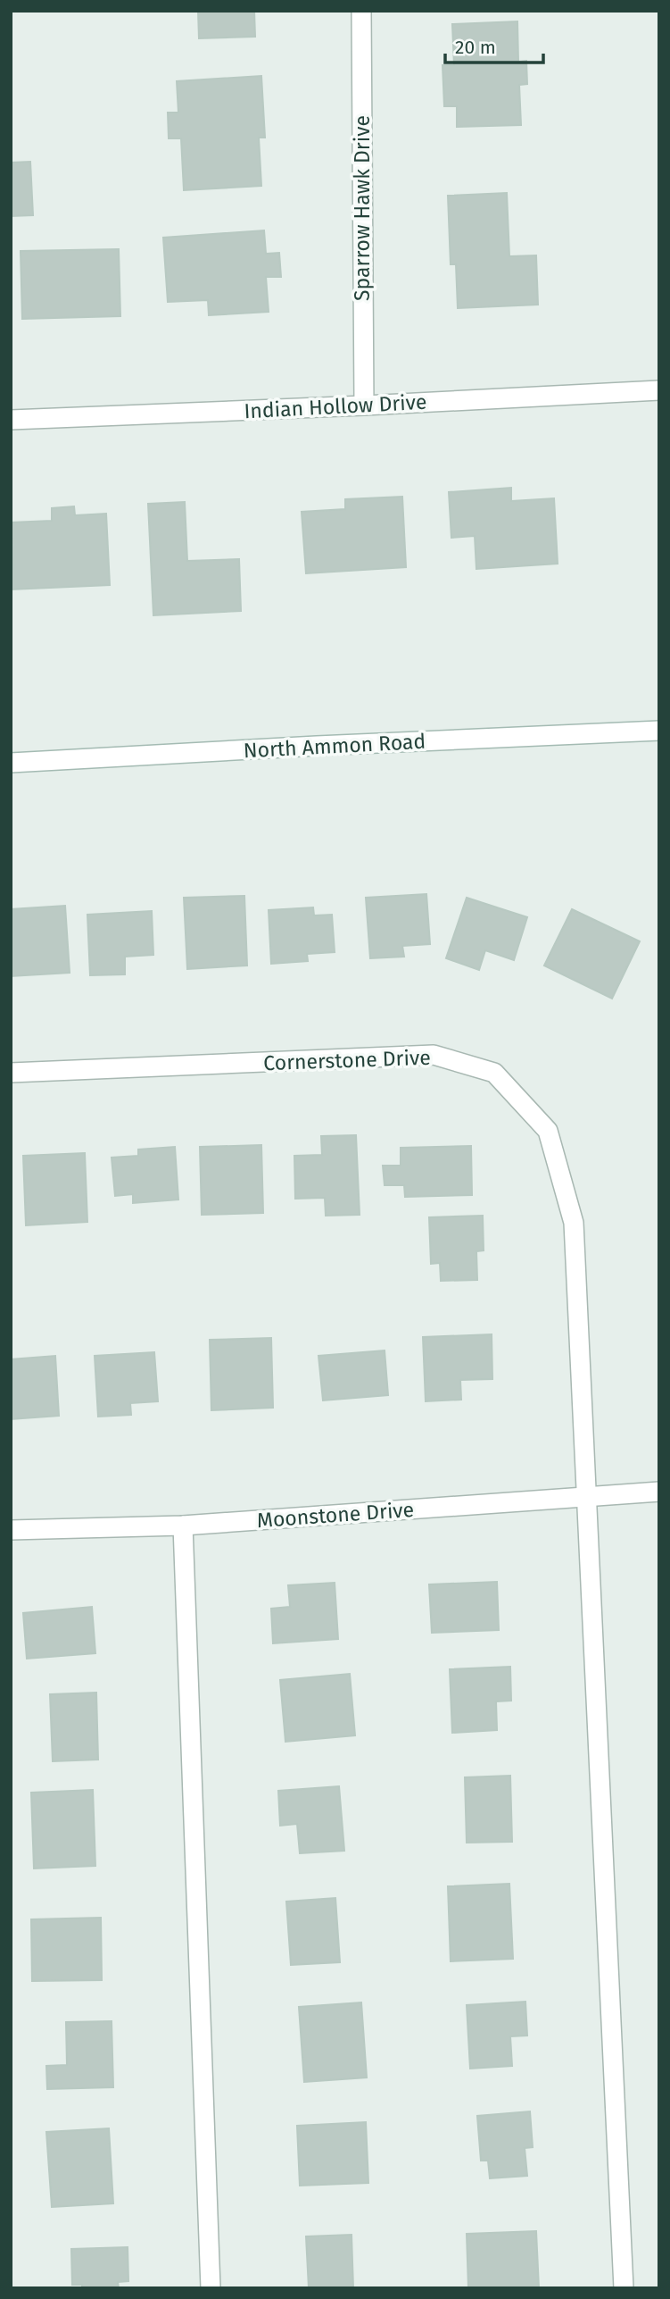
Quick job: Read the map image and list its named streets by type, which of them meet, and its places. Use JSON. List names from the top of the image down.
{
  "streets": {
    "street": [
      "Sparrow Hawk Drive",
      "Indian Hollow Drive",
      "North Ammon Road",
      "Cornerstone Drive",
      "Moonstone Drive"
    ]
  },
  "crossings": [
    ["Sparrow Hawk Drive", "Indian Hollow Drive"],
    ["Cornerstone Drive", "Moonstone Drive"]
  ],
  "scale_bar": "20 m"
}
